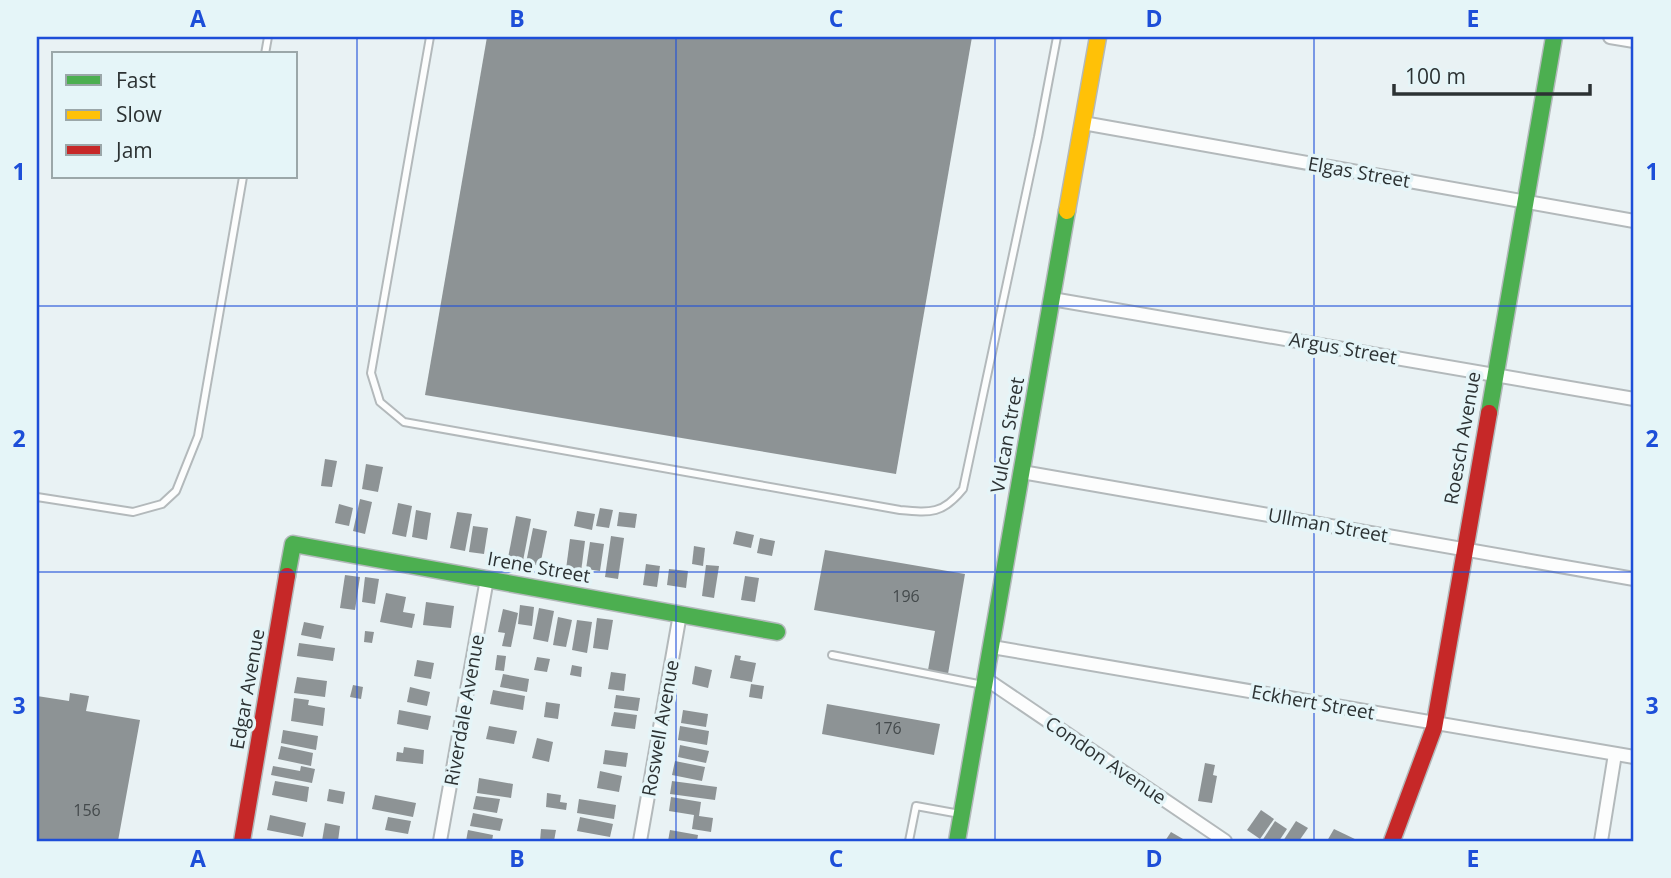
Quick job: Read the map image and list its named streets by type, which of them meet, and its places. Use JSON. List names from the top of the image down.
{
  "streets": {
    "street": [
      "Elgas Street",
      "Argus Street",
      "Vulcan Street",
      "Roesch Avenue",
      "Ullman Street",
      "Irene Street",
      "Edgar Avenue",
      "Eckhert Street",
      "Riverdale Avenue",
      "Roswell Avenue",
      "Condon Avenue"
    ]
  },
  "crossings": [
    ["Elgas Street", "Vulcan Street"],
    ["Elgas Street", "Roesch Avenue"],
    ["Argus Street", "Vulcan Street"],
    ["Argus Street", "Roesch Avenue"],
    ["Vulcan Street", "Ullman Street"],
    ["Vulcan Street", "Eckhert Street"],
    ["Vulcan Street", "Condon Avenue"],
    ["Roesch Avenue", "Ullman Street"],
    ["Roesch Avenue", "Eckhert Street"],
    ["Irene Street", "Edgar Avenue"],
    ["Irene Street", "Riverdale Avenue"],
    ["Irene Street", "Roswell Avenue"]
  ],
  "house_numbers": ["196", "176", "156"],
  "legend": ["Fast", "Slow", "Jam"],
  "scale_bar": "100 m",
  "grid": {
    "columns": [
      "A",
      "B",
      "C",
      "D",
      "E"
    ],
    "rows": ["1", "2", "3"]
  }
}
